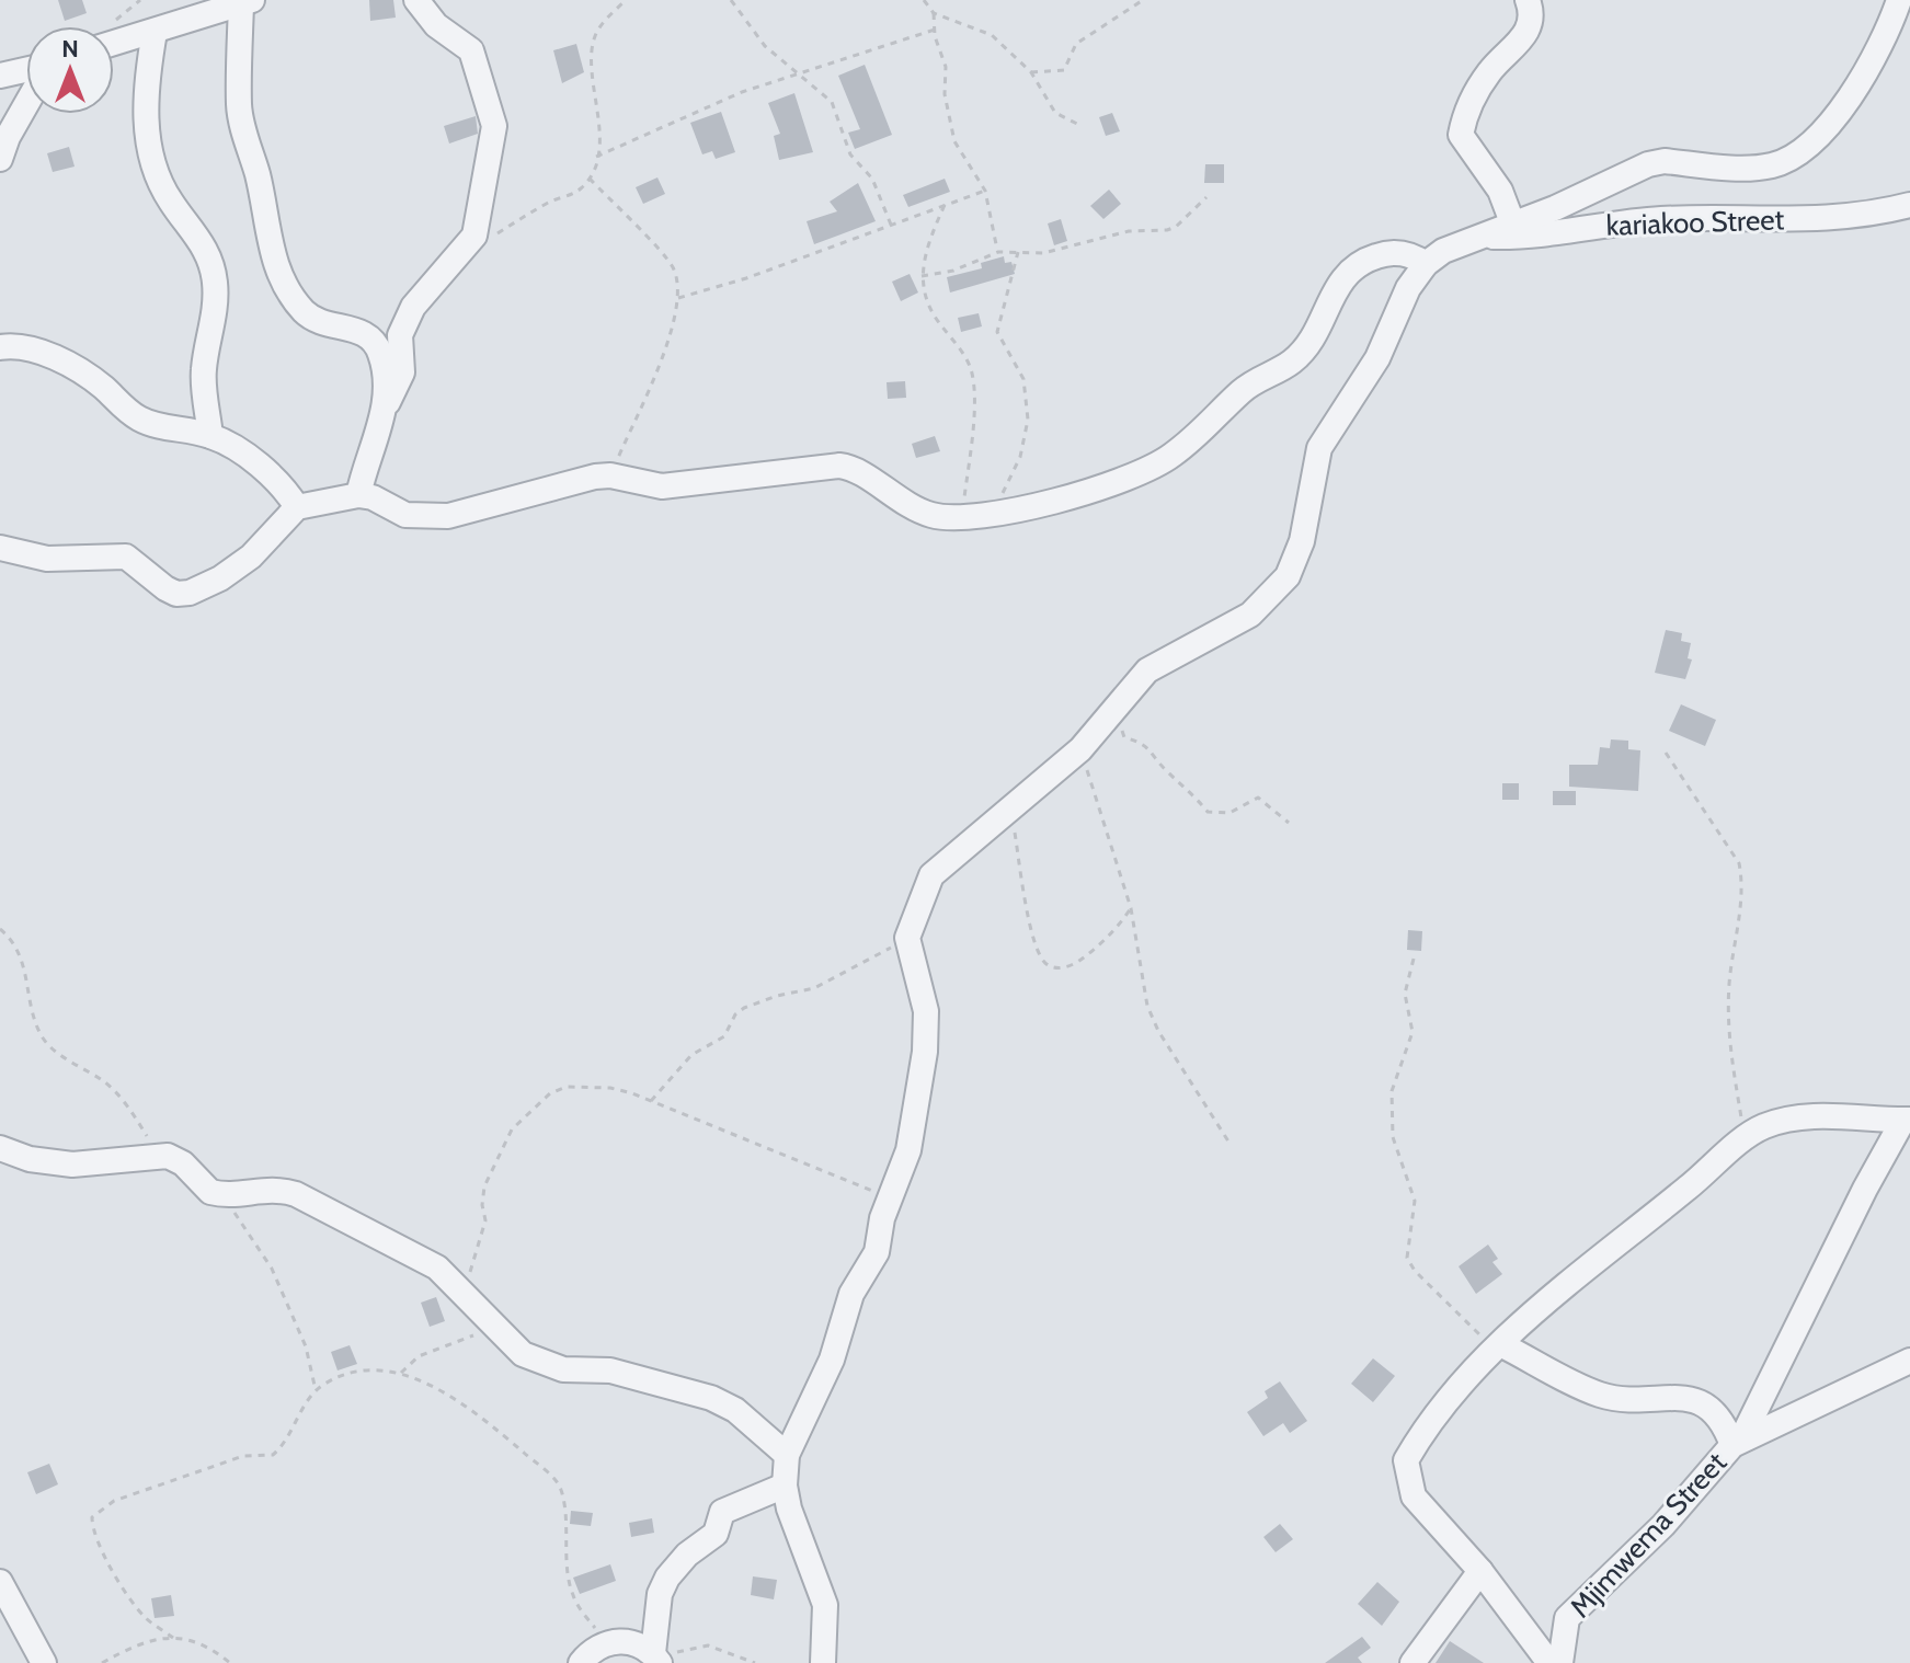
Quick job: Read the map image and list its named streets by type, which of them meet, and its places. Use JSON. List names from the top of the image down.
{
  "streets": {
    "street": ["kariakoo Street", "Mjimwema Street"]
  },
  "north": "top"
}
